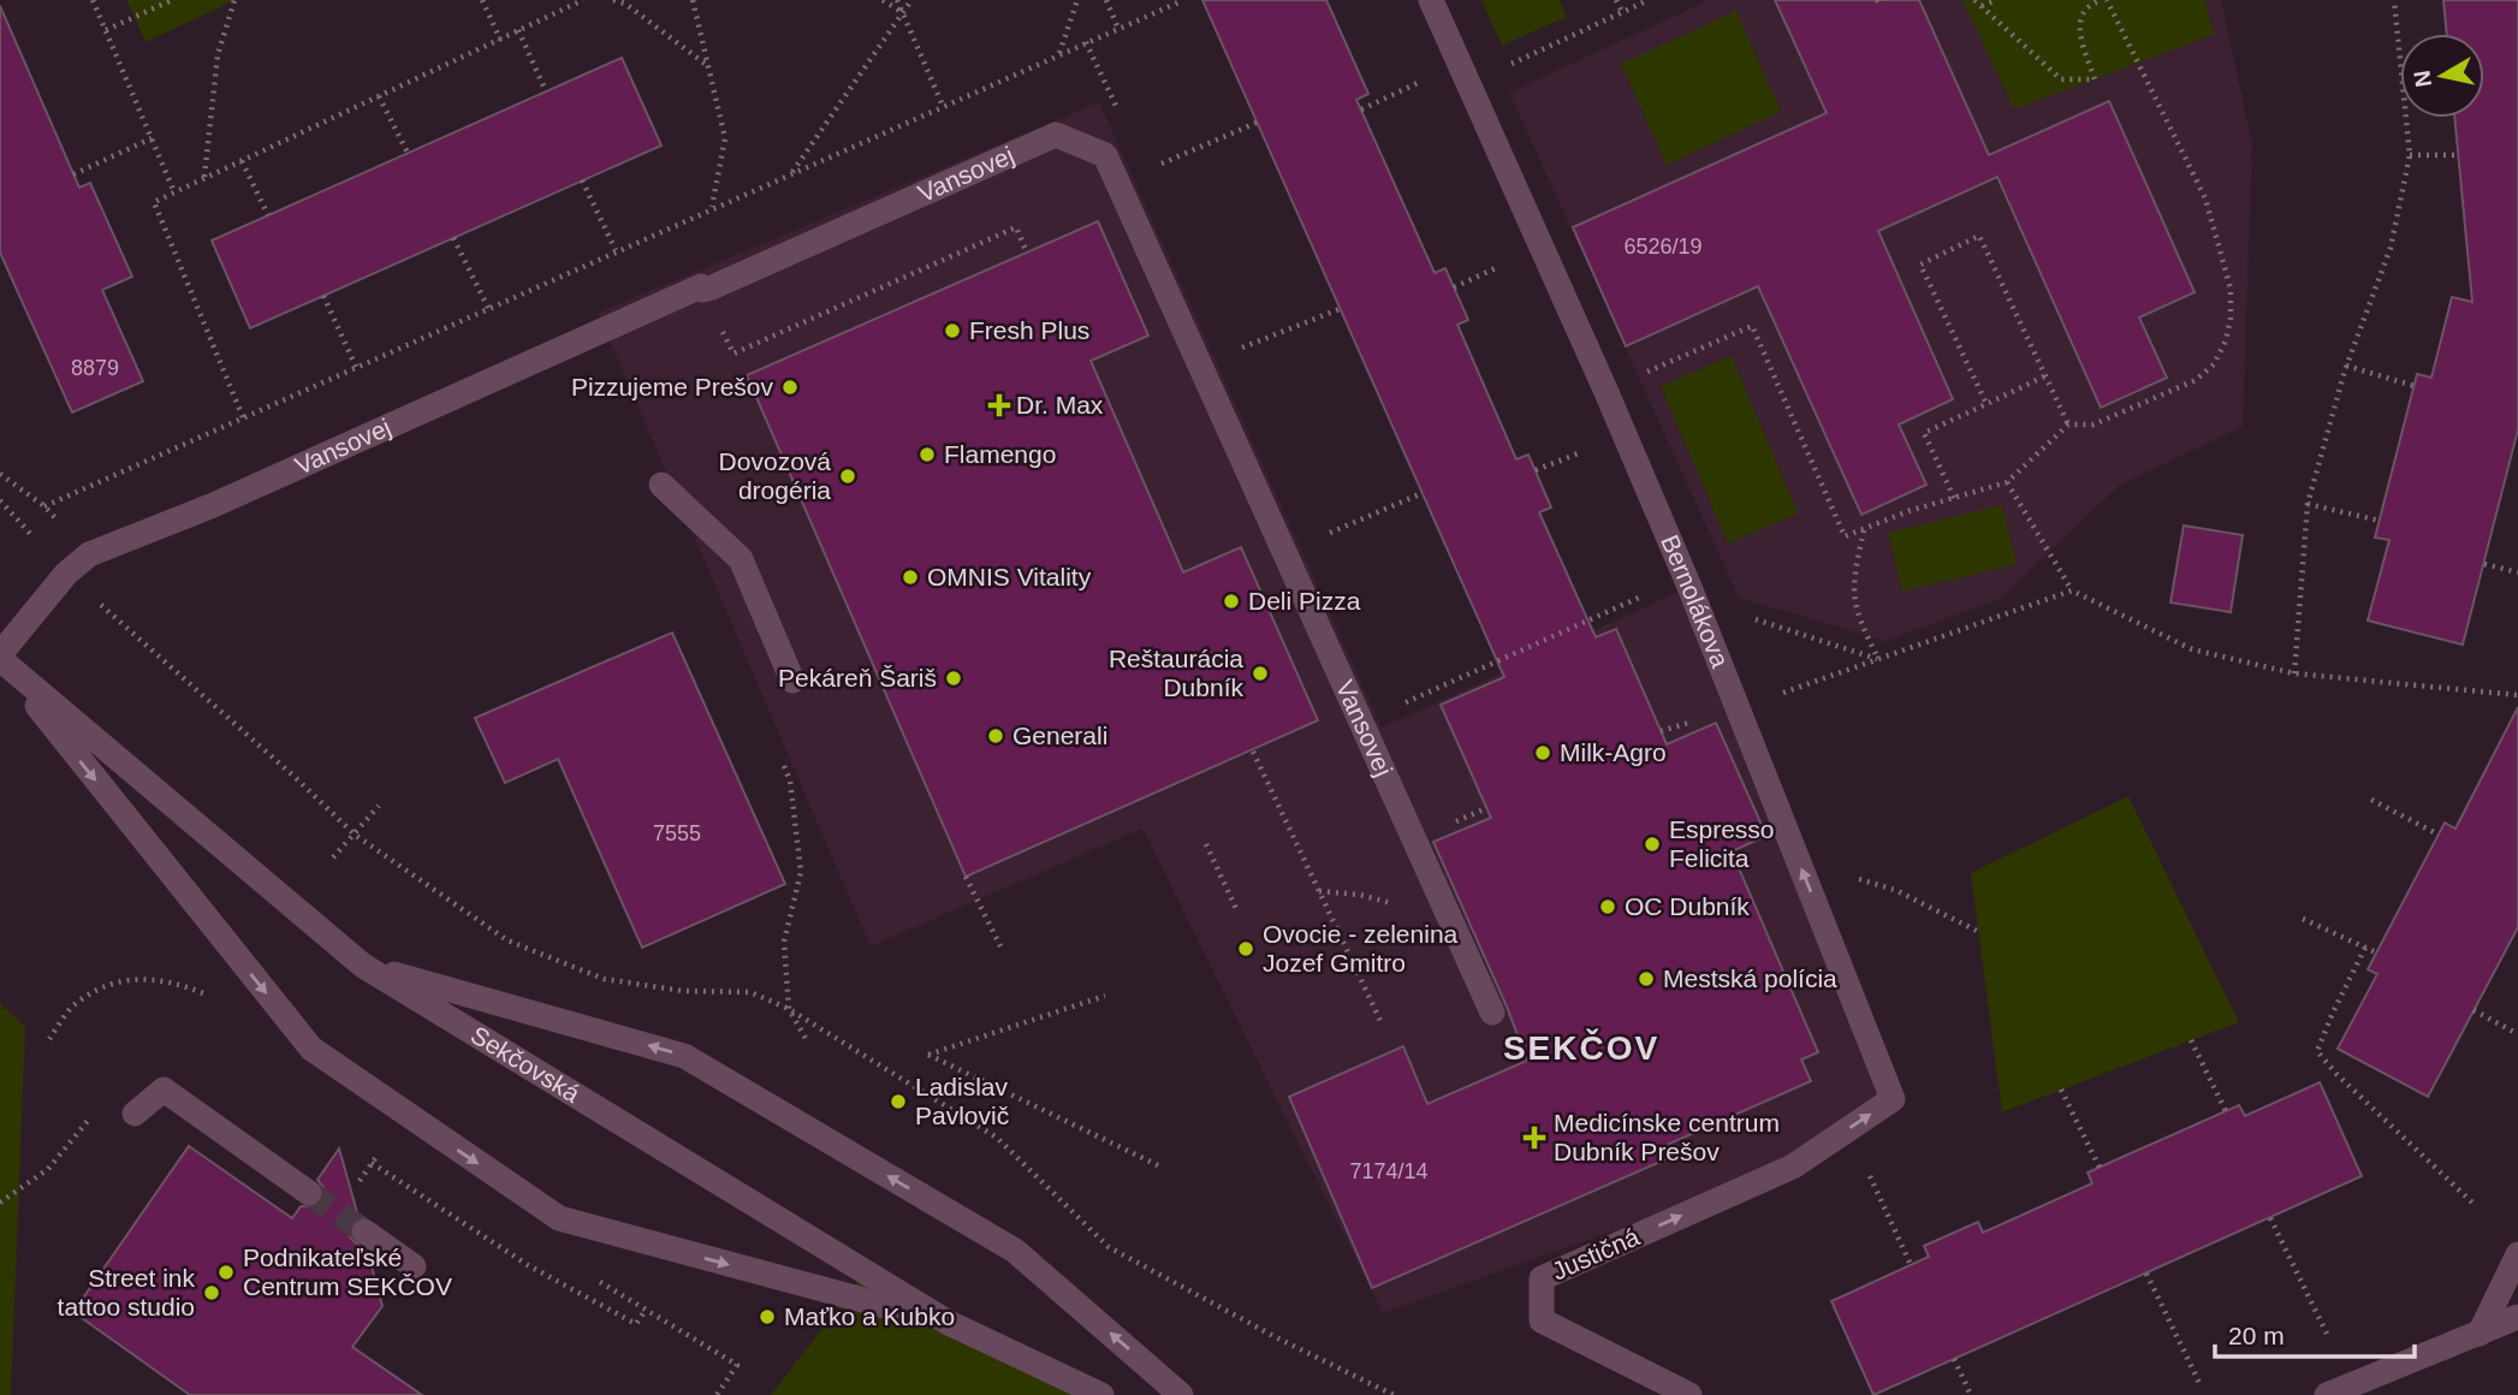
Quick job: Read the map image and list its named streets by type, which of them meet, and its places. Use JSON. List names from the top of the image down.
{
  "streets": {
    "street": [
      "Vansovej",
      "Bernolákova",
      "Sekčovská",
      "Justičná"
    ]
  },
  "crossings": [
    ["Vansovej", "Sekčovská"],
    ["Bernolákova", "Justičná"]
  ],
  "districts": ["SEKČOV"],
  "places": {
    "other": [
      "Fresh Plus",
      "Pizzujeme Prešov",
      "Flamengo",
      "Dovozová drogéria",
      "OMNIS Vitality",
      "Deli Pizza",
      "Reštaurácia Dubník",
      "Pekáreň Šariš",
      "Generali",
      "Milk-Agro",
      "Espresso Felicita",
      "OC Dubník",
      "Ovocie - zelenina Jozef Gmitro",
      "Mestská polícia",
      "Ladislav Pavlovič",
      "Podnikateľské Centrum SEKČOV",
      "Street ink tattoo studio",
      "Maťko a Kubko"
    ],
    "health": ["Dr. Max", "Medicínske centrum Dubník Prešov"]
  },
  "house_numbers": [
    "6526/19",
    "8879",
    "7555",
    "7174/14"
  ],
  "scale_bar": "20 m",
  "north": "left"
}
